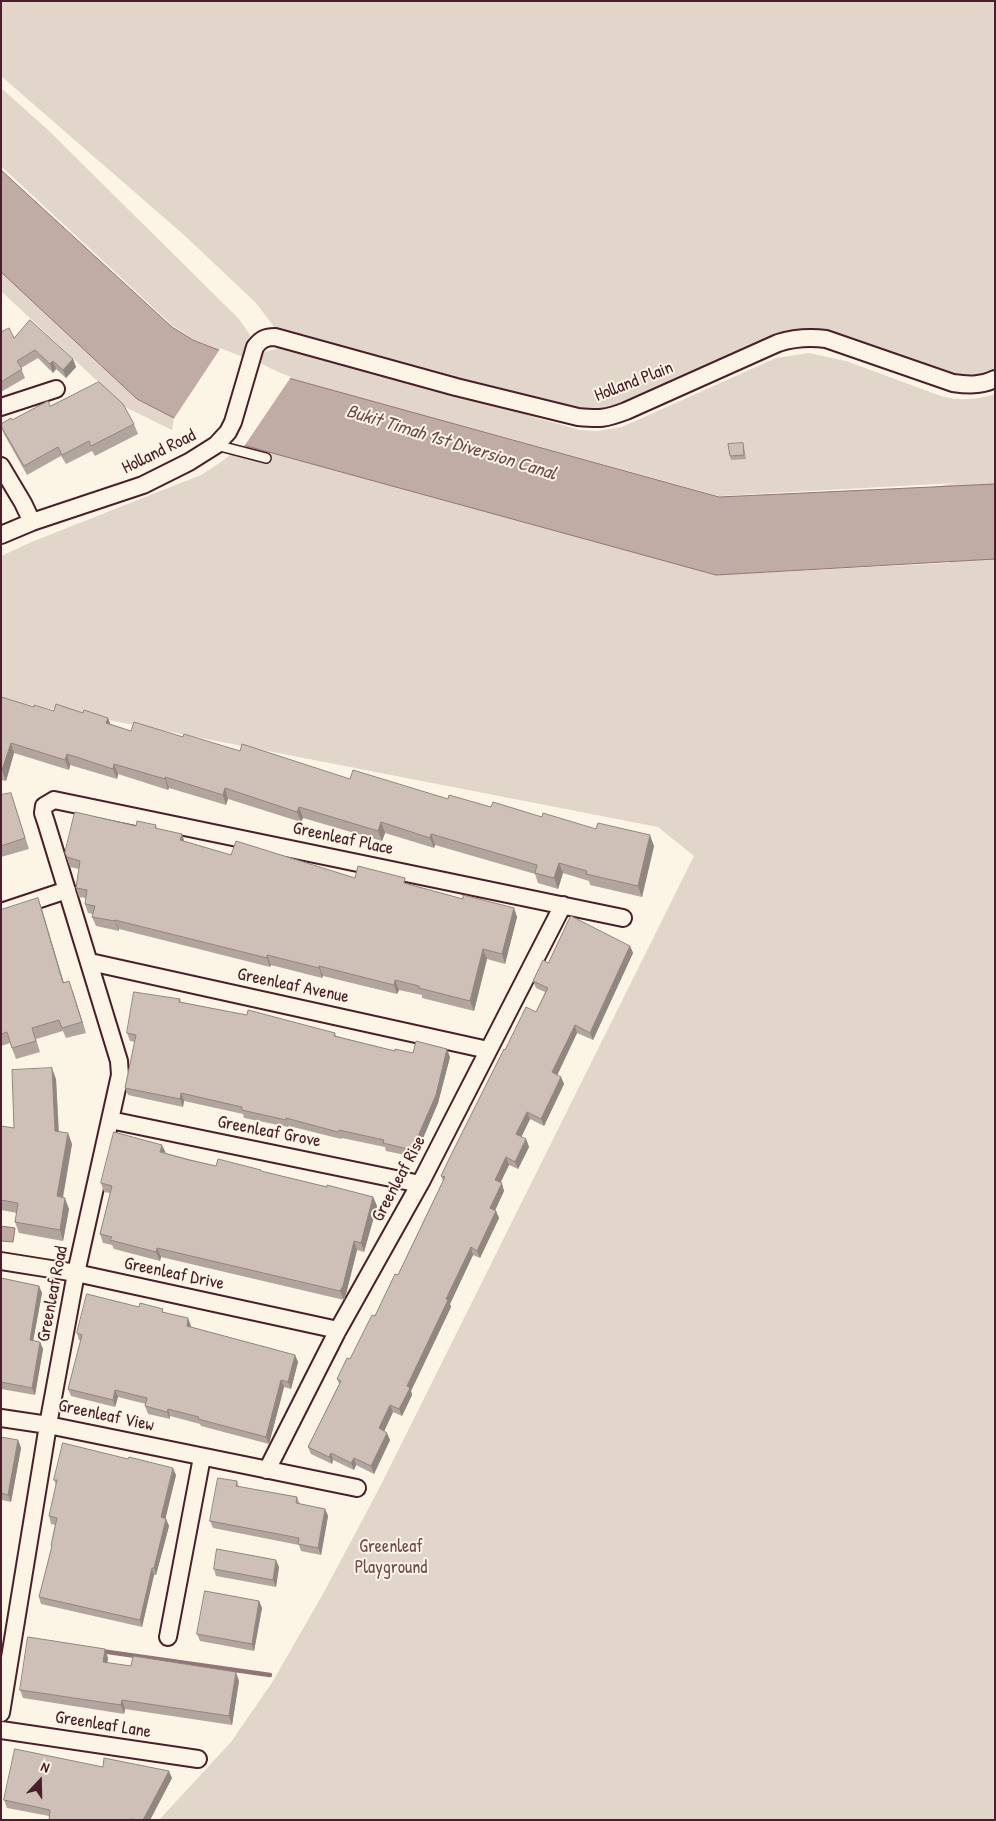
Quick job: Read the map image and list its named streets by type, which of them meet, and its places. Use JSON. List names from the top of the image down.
{
  "streets": {
    "street": [
      "Holland Plain",
      "Holland Road",
      "Greenleaf Place",
      "Greenleaf Avenue",
      "Greenleaf Grove",
      "Greenleaf Rise",
      "Greenleaf Drive",
      "Greenleaf Road",
      "Greenleaf View",
      "Greenleaf Lane"
    ]
  },
  "crossings": [
    ["Holland Plain", "Holland Road"],
    ["Greenleaf Place", "Greenleaf Rise"],
    ["Greenleaf Place", "Greenleaf Road"],
    ["Greenleaf Avenue", "Greenleaf Rise"],
    ["Greenleaf Avenue", "Greenleaf Road"],
    ["Greenleaf Grove", "Greenleaf Rise"],
    ["Greenleaf Grove", "Greenleaf Road"],
    ["Greenleaf Rise", "Greenleaf Drive"],
    ["Greenleaf Rise", "Greenleaf View"],
    ["Greenleaf Drive", "Greenleaf Road"],
    ["Greenleaf Road", "Greenleaf View"]
  ],
  "water": ["Bukit Timah 1st Diversion Canal"],
  "parks": ["Greenleaf Playground"],
  "north": "top"
}
